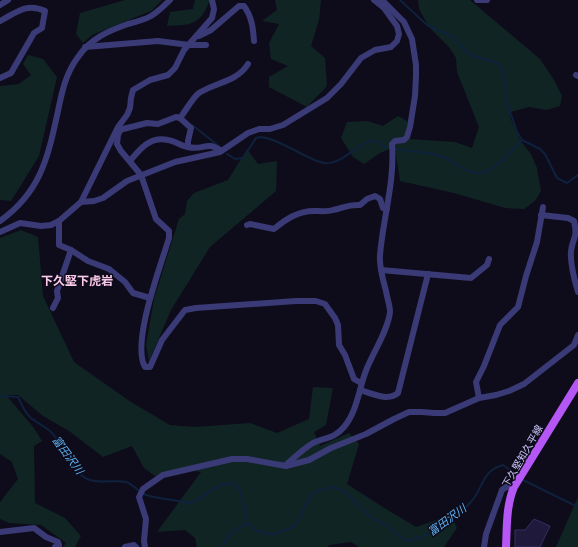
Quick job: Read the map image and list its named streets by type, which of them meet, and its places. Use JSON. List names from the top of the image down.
{
  "streets": {
    "main road": ["下久堅知久平線"]
  },
  "districts": ["下久堅下虎岩"],
  "water": ["富田沢川"]
}
